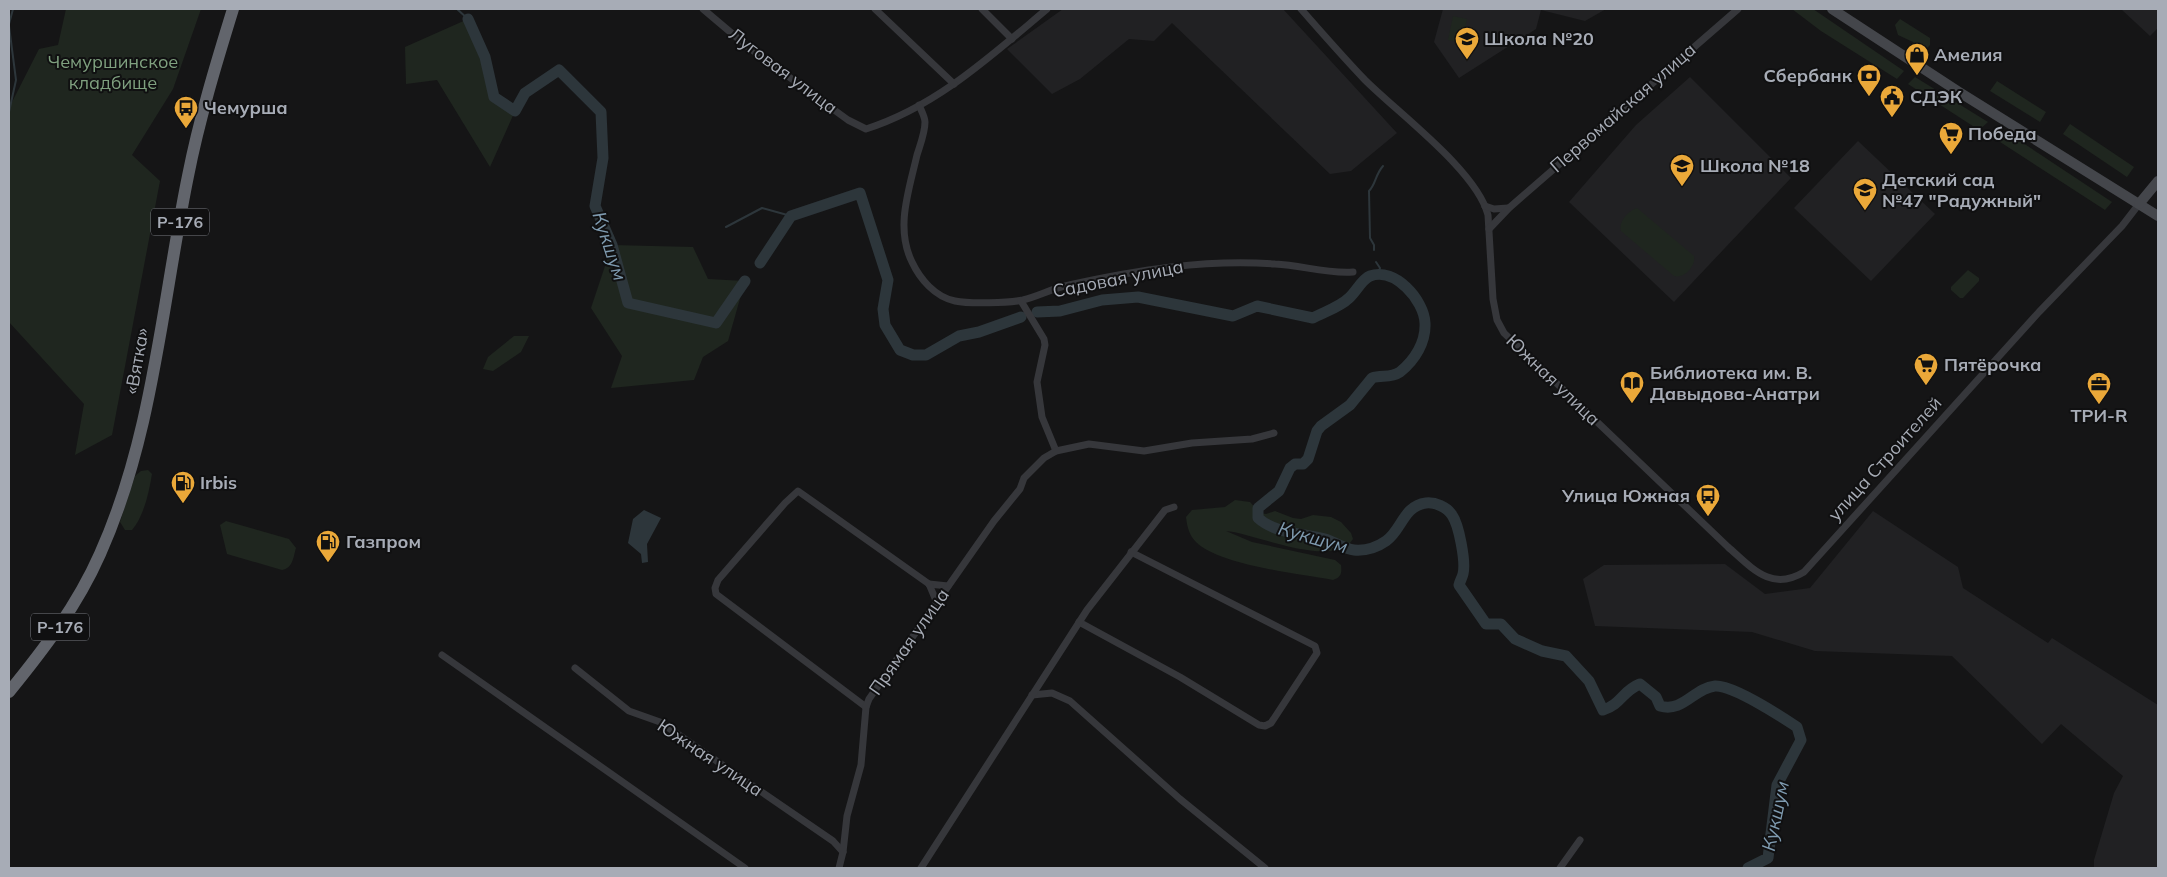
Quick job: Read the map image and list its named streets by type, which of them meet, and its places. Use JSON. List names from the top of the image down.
{
  "streets": {
    "highway": ["Р-176", "«Вятка»"],
    "main road": ["улица Строителей"],
    "street": [
      "Луговая улица",
      "Первомайская улица",
      "Садовая улица",
      "Южная улица",
      "Прямая улица"
    ]
  },
  "crossings": [
    ["Луговая улица", "Садовая улица"],
    ["Первомайская улица", "Южная улица"],
    ["Южная улица", "улица Строителей"],
    ["Южная улица", "Прямая улица"]
  ],
  "water": ["Кукшум"],
  "parks": ["Чемуршинское кладбище"],
  "places": {
    "school or university": ["Школа №20", "Школа №18", "Детский сад №47 \"Радужный\""],
    "shop": ["Амелия"],
    "bank": ["Сбербанк"],
    "public building": ["СДЭК"],
    "bus stop": ["Чемурша", "Улица Южная"],
    "supermarket": ["Победа", "Пятёрочка"],
    "library": ["Библиотека им. В. Давыдова-Анатри"],
    "office": ["ТРИ-R"],
    "fuel station": ["Irbis", "Газпром"]
  }
}
